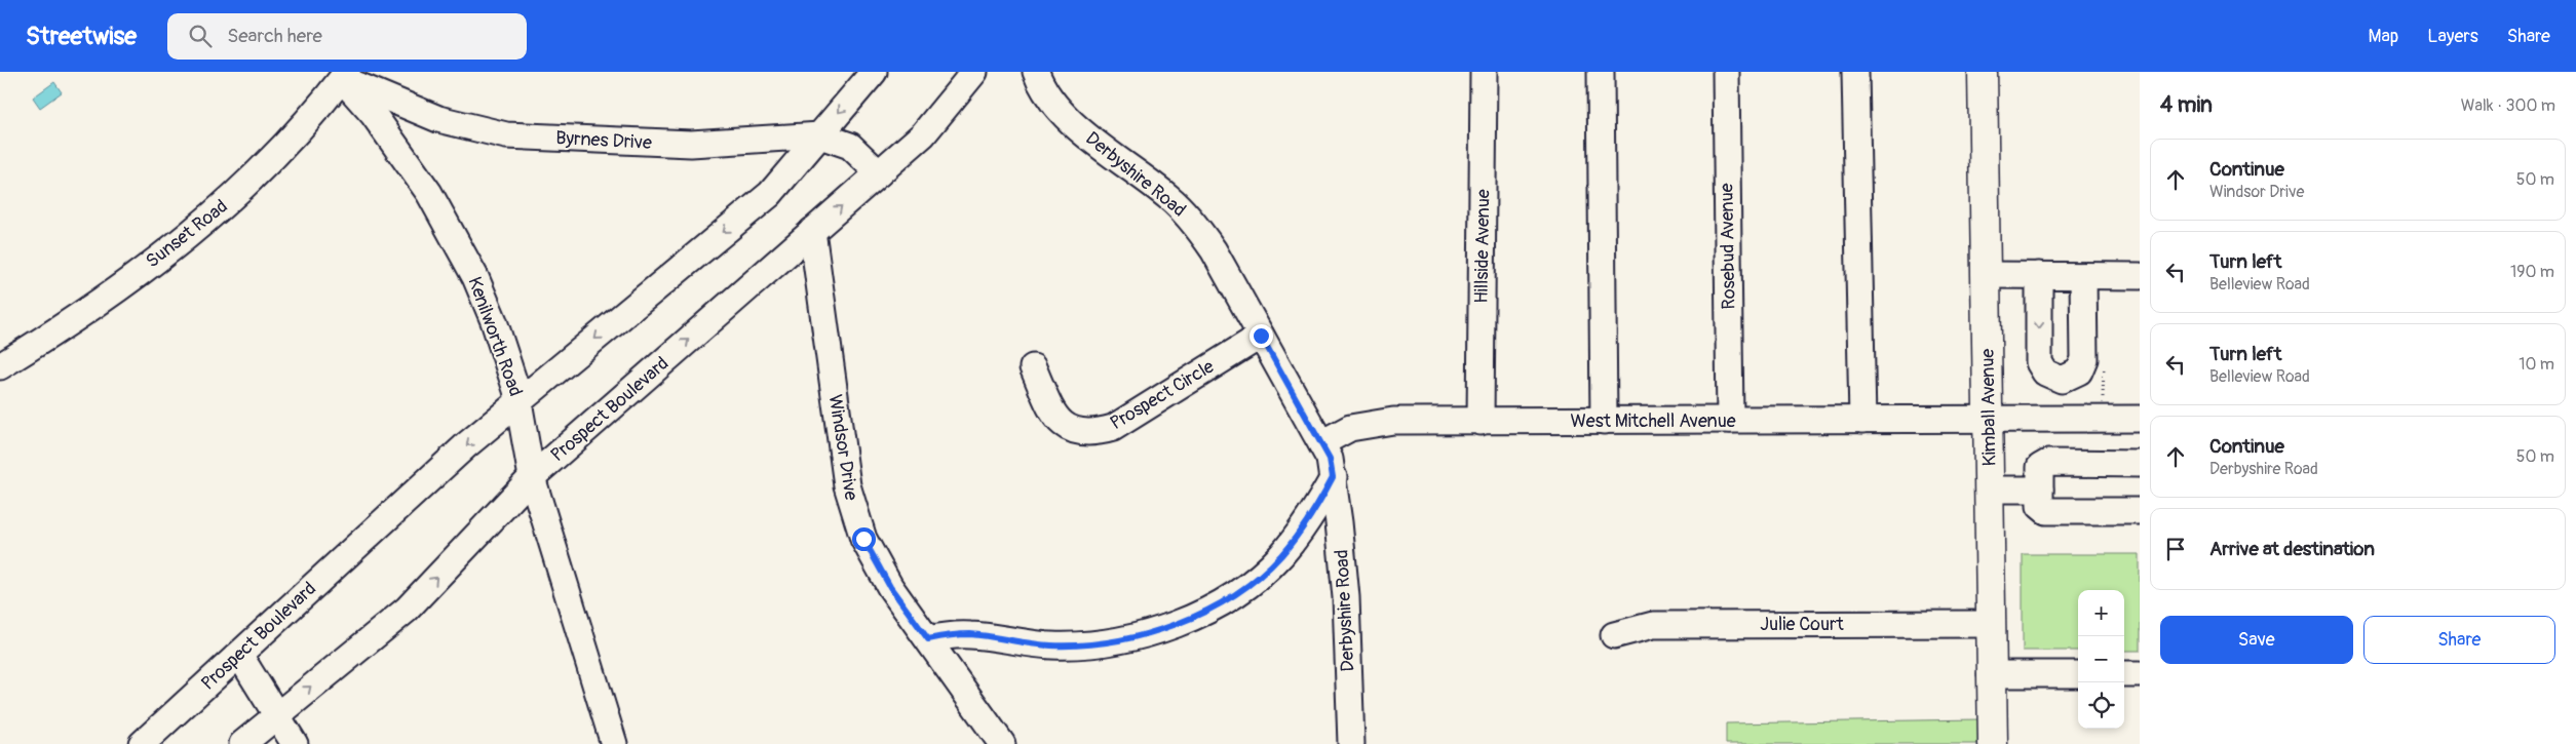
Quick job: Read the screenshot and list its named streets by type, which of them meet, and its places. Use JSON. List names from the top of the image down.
{
  "streets": {
    "main road": ["Kimball Avenue"],
    "street": [
      "Byrnes Drive",
      "Derbyshire Road",
      "Sunset Road",
      "Hillside Avenue",
      "Rosebud Avenue",
      "Kenilworth Road",
      "Prospect Circle",
      "Prospect Boulevard",
      "West Mitchell Avenue",
      "Windsor Drive",
      "Julie Court"
    ]
  },
  "crossings": [
    ["Byrnes Drive", "Sunset Road"],
    ["Byrnes Drive", "Kenilworth Road"],
    ["Byrnes Drive", "Prospect Boulevard"],
    ["Derbyshire Road", "Prospect Circle"],
    ["Derbyshire Road", "West Mitchell Avenue"],
    ["Sunset Road", "Kenilworth Road"],
    ["Hillside Avenue", "West Mitchell Avenue"],
    ["Rosebud Avenue", "West Mitchell Avenue"],
    ["Kenilworth Road", "Prospect Boulevard"],
    ["Kimball Avenue", "West Mitchell Avenue"],
    ["Kimball Avenue", "Julie Court"],
    ["Prospect Boulevard", "Windsor Drive"]
  ],
  "page": {
    "header": "Streetwise",
    "search": "Search here",
    "nav": ["Map", "Layers", "Share"],
    "heading": ["4 min", "Walk · 300 m"],
    "list": [
      ["Continue", "Windsor Drive", "50 m"],
      ["Turn left", "Belleview Road", "190 m"],
      ["Turn left", "Belleview Road", "10 m"],
      ["Continue", "Derbyshire Road", "50 m"],
      "Arrive at destination"
    ],
    "map_buttons": ["+", "−"],
    "buttons": ["Save", "Share"]
  }
}
